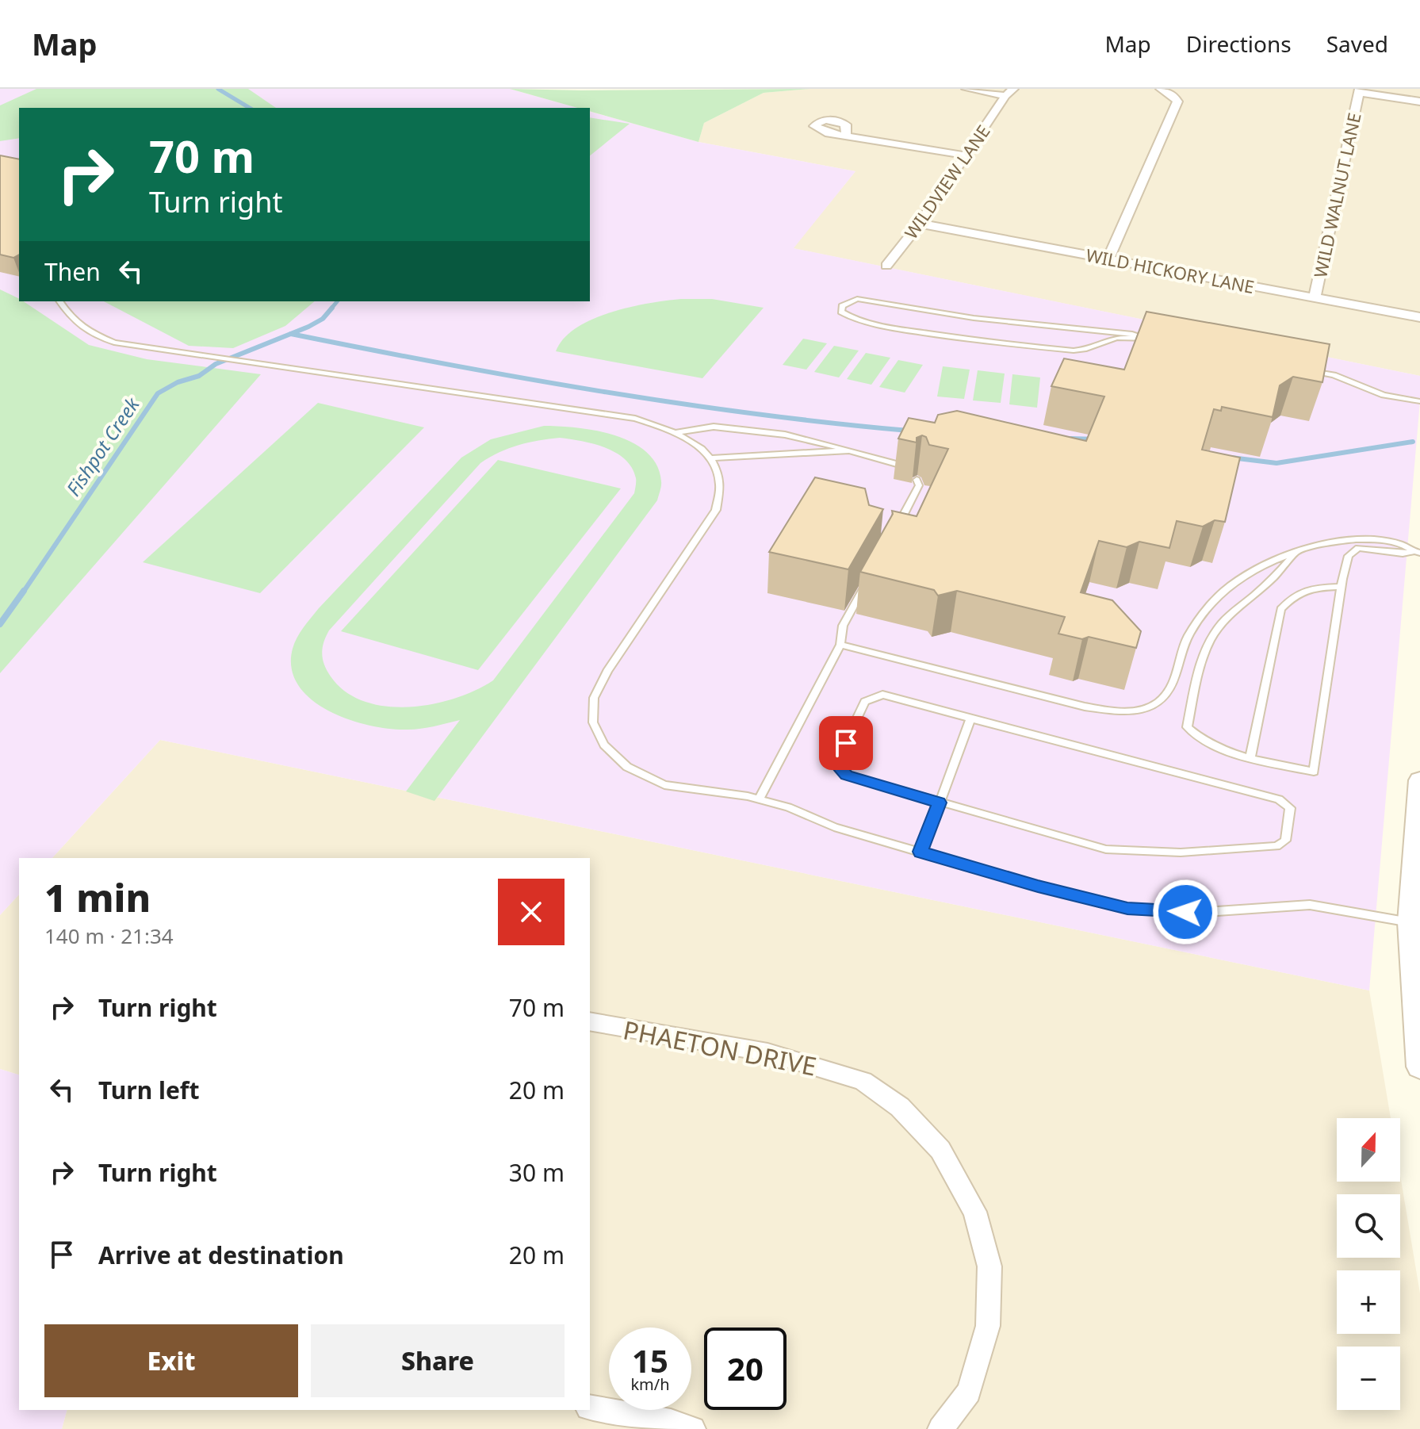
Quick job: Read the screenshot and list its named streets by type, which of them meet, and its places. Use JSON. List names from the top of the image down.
{
  "streets": {
    "street": [
      "WILDVIEW LANE",
      "WILD WALNUT LANE",
      "WILD HICKORY LANE",
      "PHAETON DRIVE"
    ]
  },
  "crossings": [
    ["WILDVIEW LANE", "WILD HICKORY LANE"],
    ["WILD WALNUT LANE", "WILD HICKORY LANE"]
  ],
  "water": ["Fishpot Creek"],
  "north": "top",
  "page": {
    "header": "Map",
    "nav": ["Map", "Directions", "Saved"],
    "turn": ["70 m", "Turn right"],
    "then": "Then",
    "heading": ["1 min", "140 m · 21:34"],
    "list": [
      {
        "name": "Turn right",
        "value": "70 m"
      },
      {
        "name": "Turn left",
        "value": "20 m"
      },
      {
        "name": "Turn right",
        "value": "30 m"
      },
      {
        "name": "Arrive at destination",
        "value": "20 m"
      }
    ],
    "map_buttons": ["+", "−"],
    "buttons": ["Exit", "Share"],
    "speed": "15 km/h",
    "limit": "20"
  }
}
